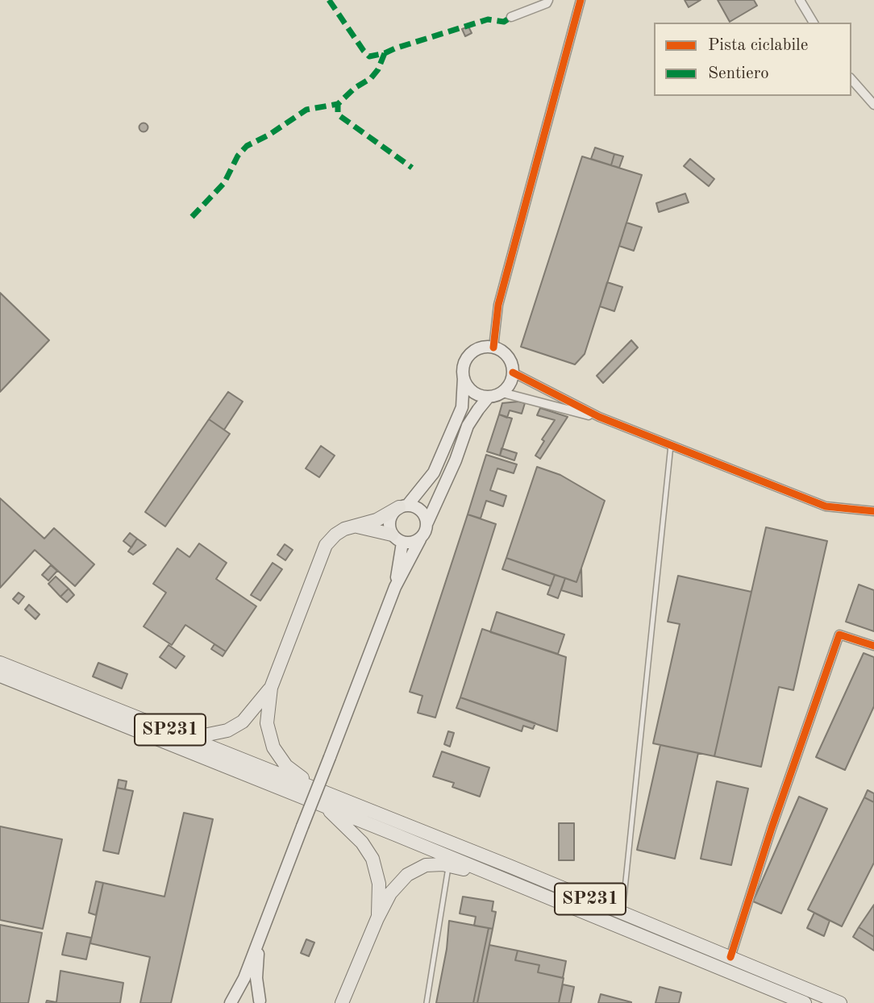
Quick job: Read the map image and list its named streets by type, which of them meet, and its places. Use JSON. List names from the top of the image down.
{
  "streets": {
    "main road": ["SP231"]
  },
  "legend": ["Pista ciclabile", "Sentiero"]
}
